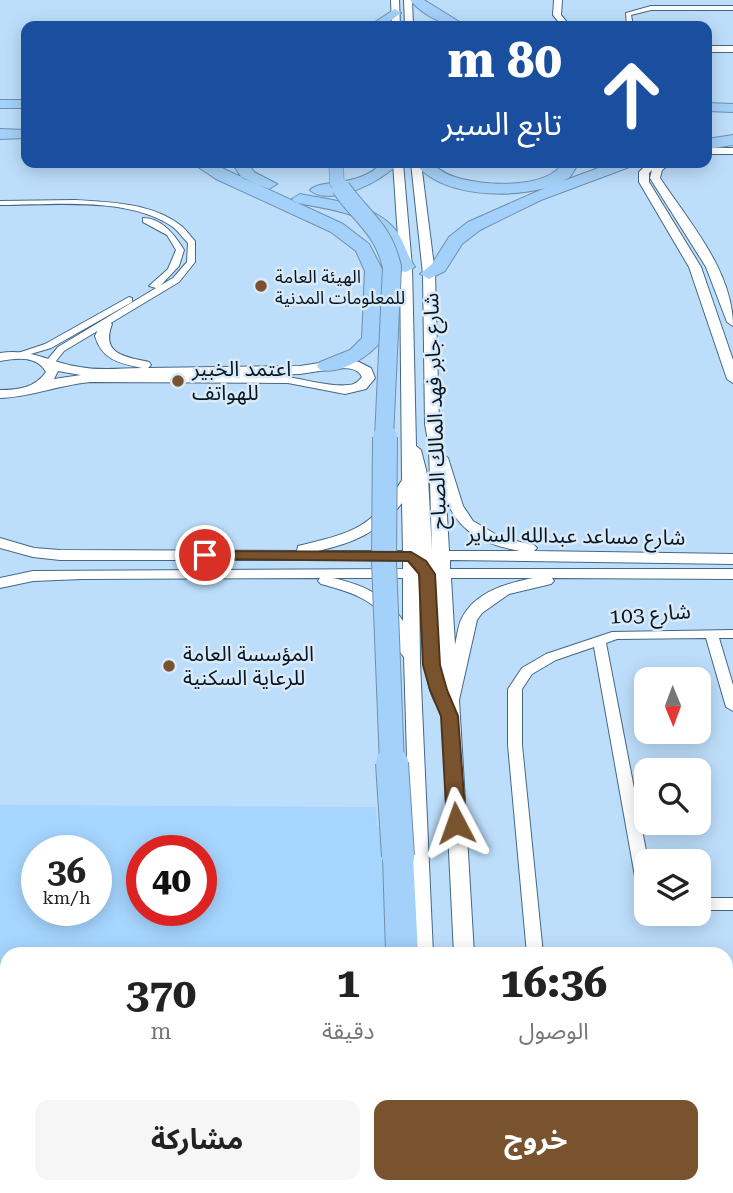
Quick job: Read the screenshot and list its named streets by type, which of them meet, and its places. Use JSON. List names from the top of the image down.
{
  "streets": {
    "street": ["شارع جابر فهد المالك الصباح", "شارع مساعد عبدالله الساير", "شارع 103"]
  },
  "crossings": [
    ["شارع جابر فهد المالك الصباح", "شارع مساعد عبدالله الساير"]
  ],
  "places": ["الهيئة العامة للمعلومات المدنية", "اعتمد الخبير للهواتف", "المؤسسة العامة للرعاية السكنية"],
  "north": "bottom",
  "page": {
    "turn": ["80 m", "تابع السير"],
    "speed": "36 km/h",
    "limit": "40",
    "eta": [
      "16:36",
      "الوصول",
      "1",
      "دقيقة",
      "370",
      "m"
    ],
    "buttons": ["خروج", "مشاركة"]
  }
}
